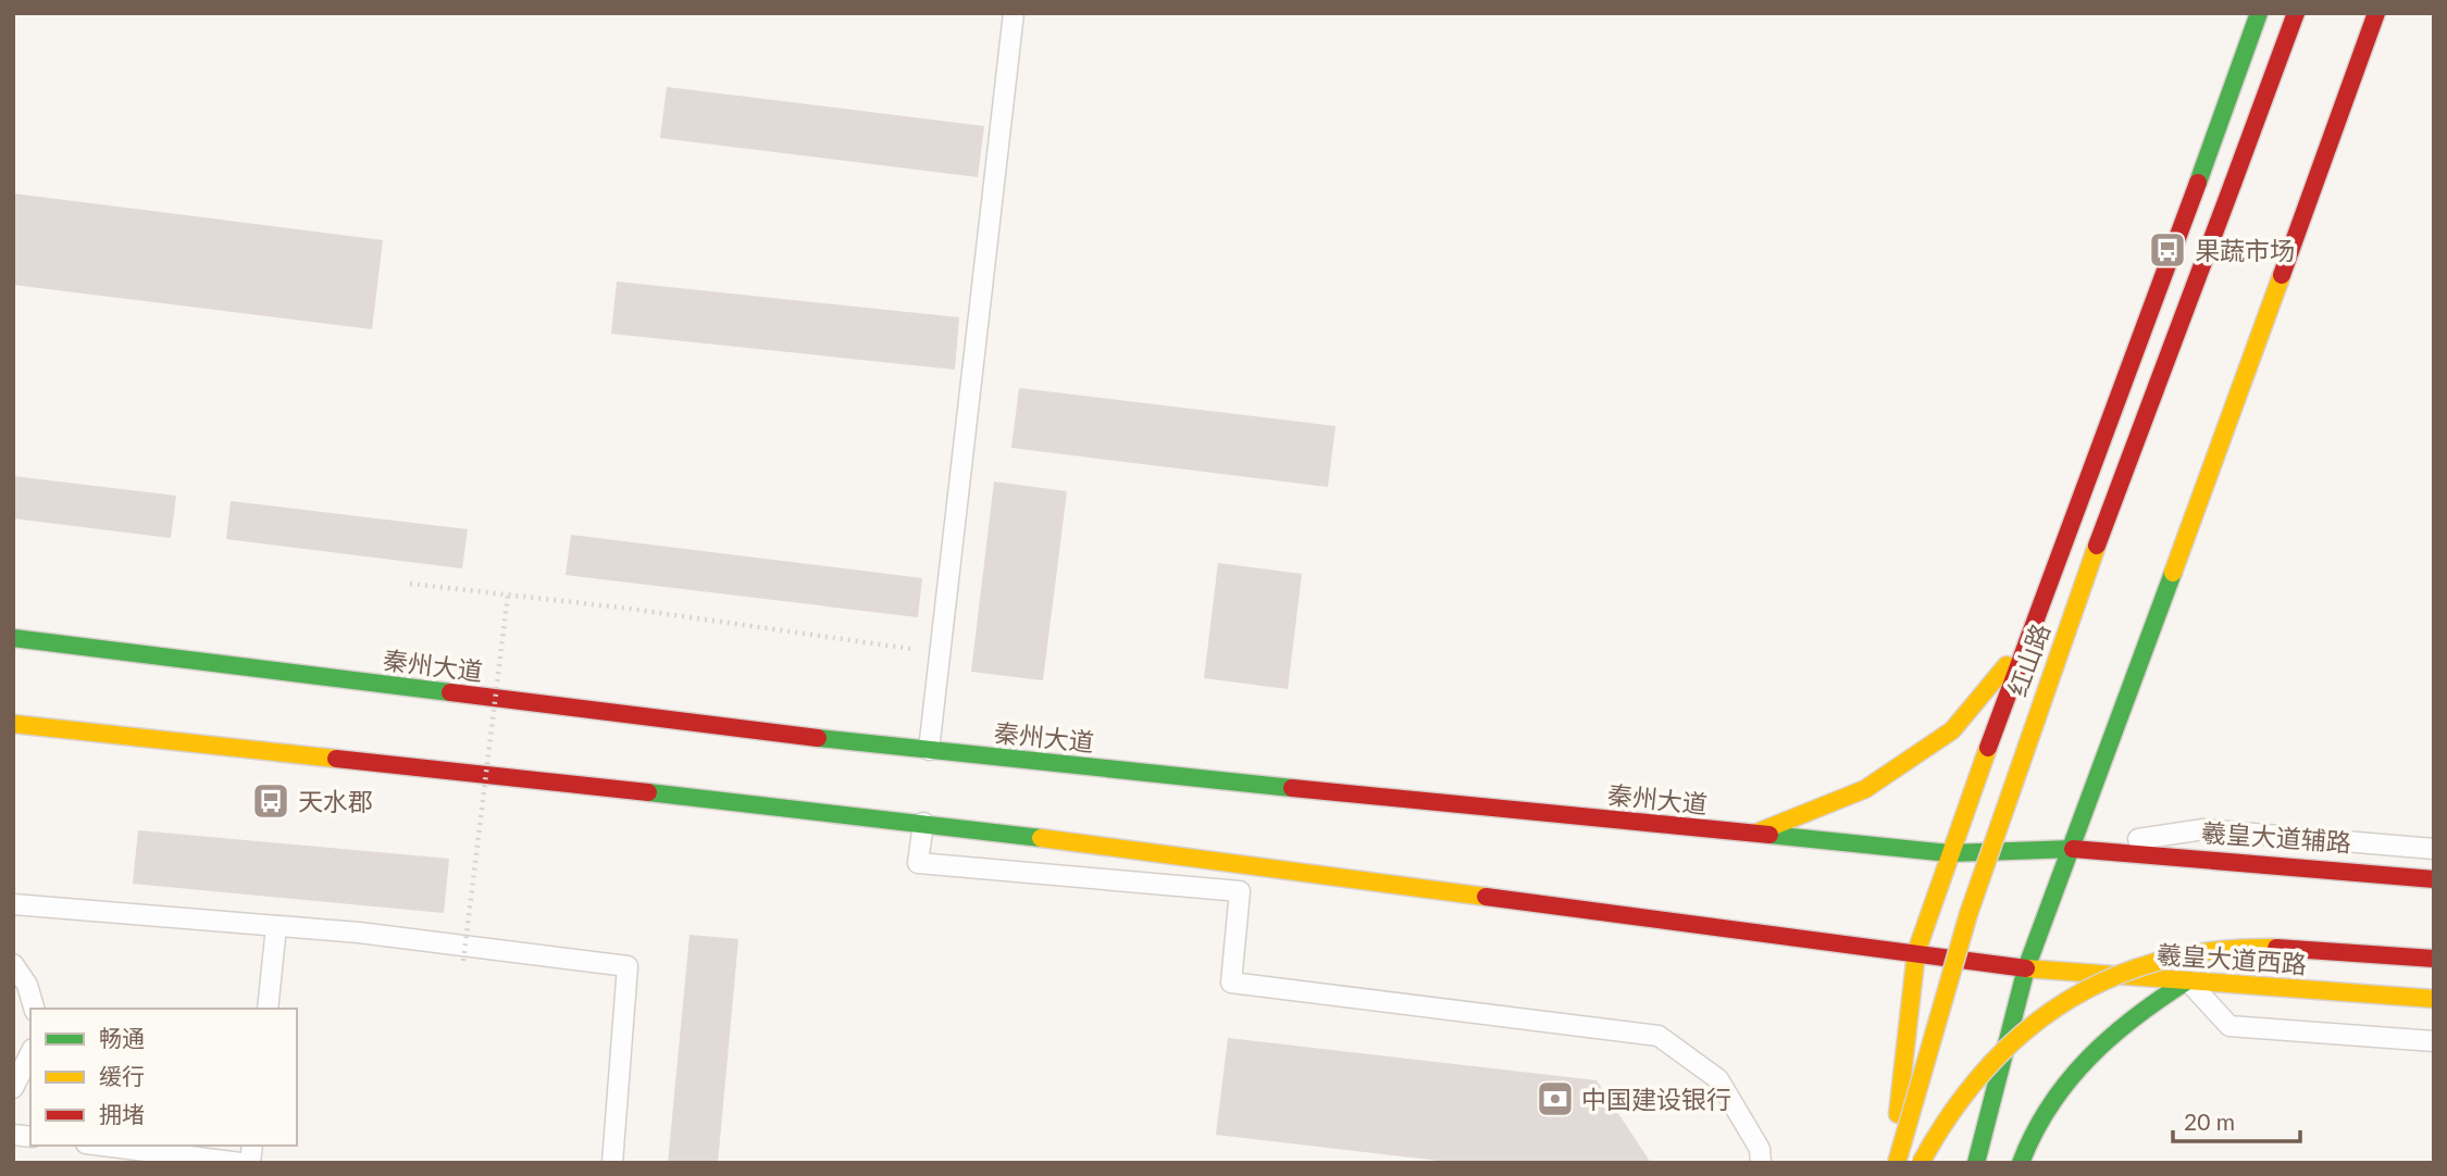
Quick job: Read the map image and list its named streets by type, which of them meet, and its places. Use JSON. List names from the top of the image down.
{
  "streets": {
    "main road": ["红山路", "秦州大道", "羲皇大道西路"],
    "lane": ["羲皇大道辅路"]
  },
  "crossings": [
    ["红山路", "秦州大道"],
    ["秦州大道", "羲皇大道辅路"]
  ],
  "places": {
    "bus stop": ["果蔬市场", "天水郡"],
    "bank": ["中国建设银行"]
  },
  "legend": ["畅通", "缓行", "拥堵"],
  "scale_bar": "20 m"
}
